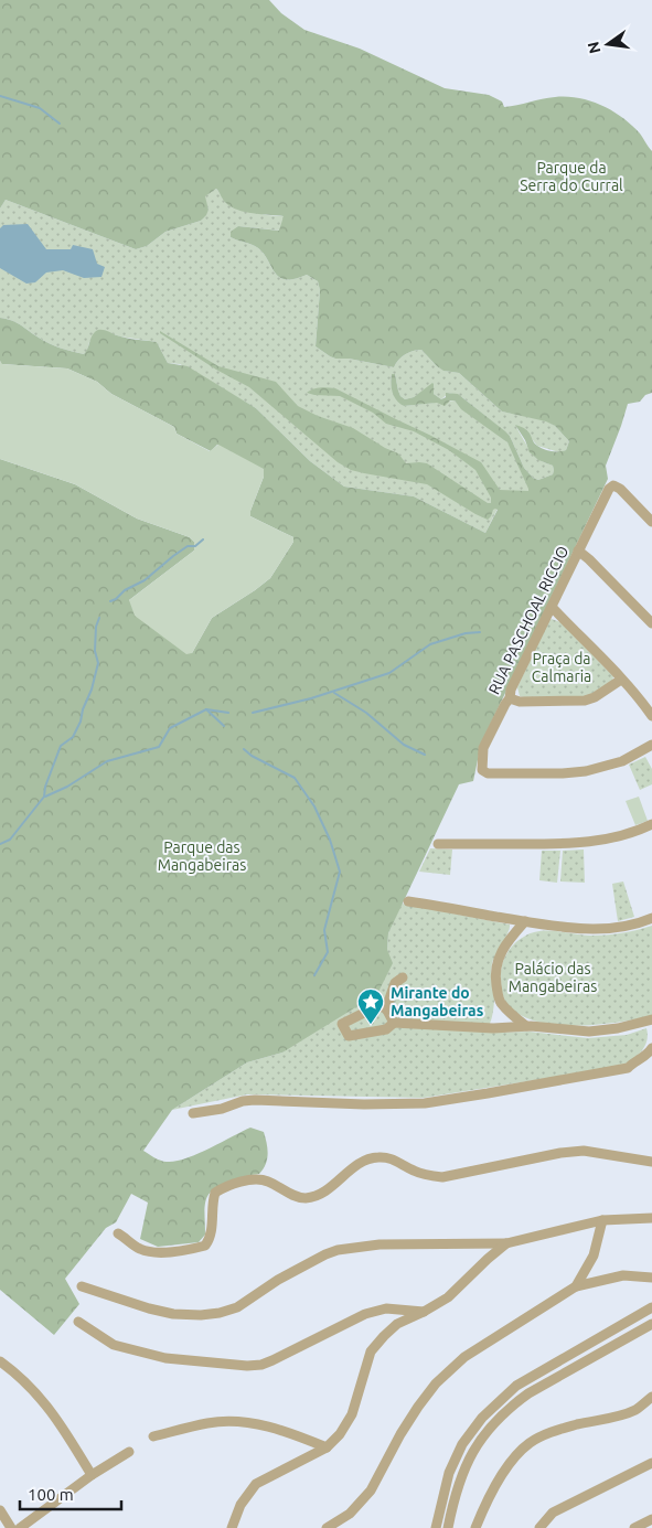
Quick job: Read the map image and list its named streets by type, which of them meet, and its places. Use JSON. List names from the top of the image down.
{
  "streets": {
    "street": ["RUA PASCHOAL RICCIO"]
  },
  "parks": [
    "Parque da Serra do Curral",
    "Praça da Calmaria",
    "Parque das Mangabeiras",
    "Palácio das Mangabeiras"
  ],
  "places": {
    "place": ["Mirante do Mangabeiras"]
  },
  "scale_bar": "100 m",
  "north": "left"
}
